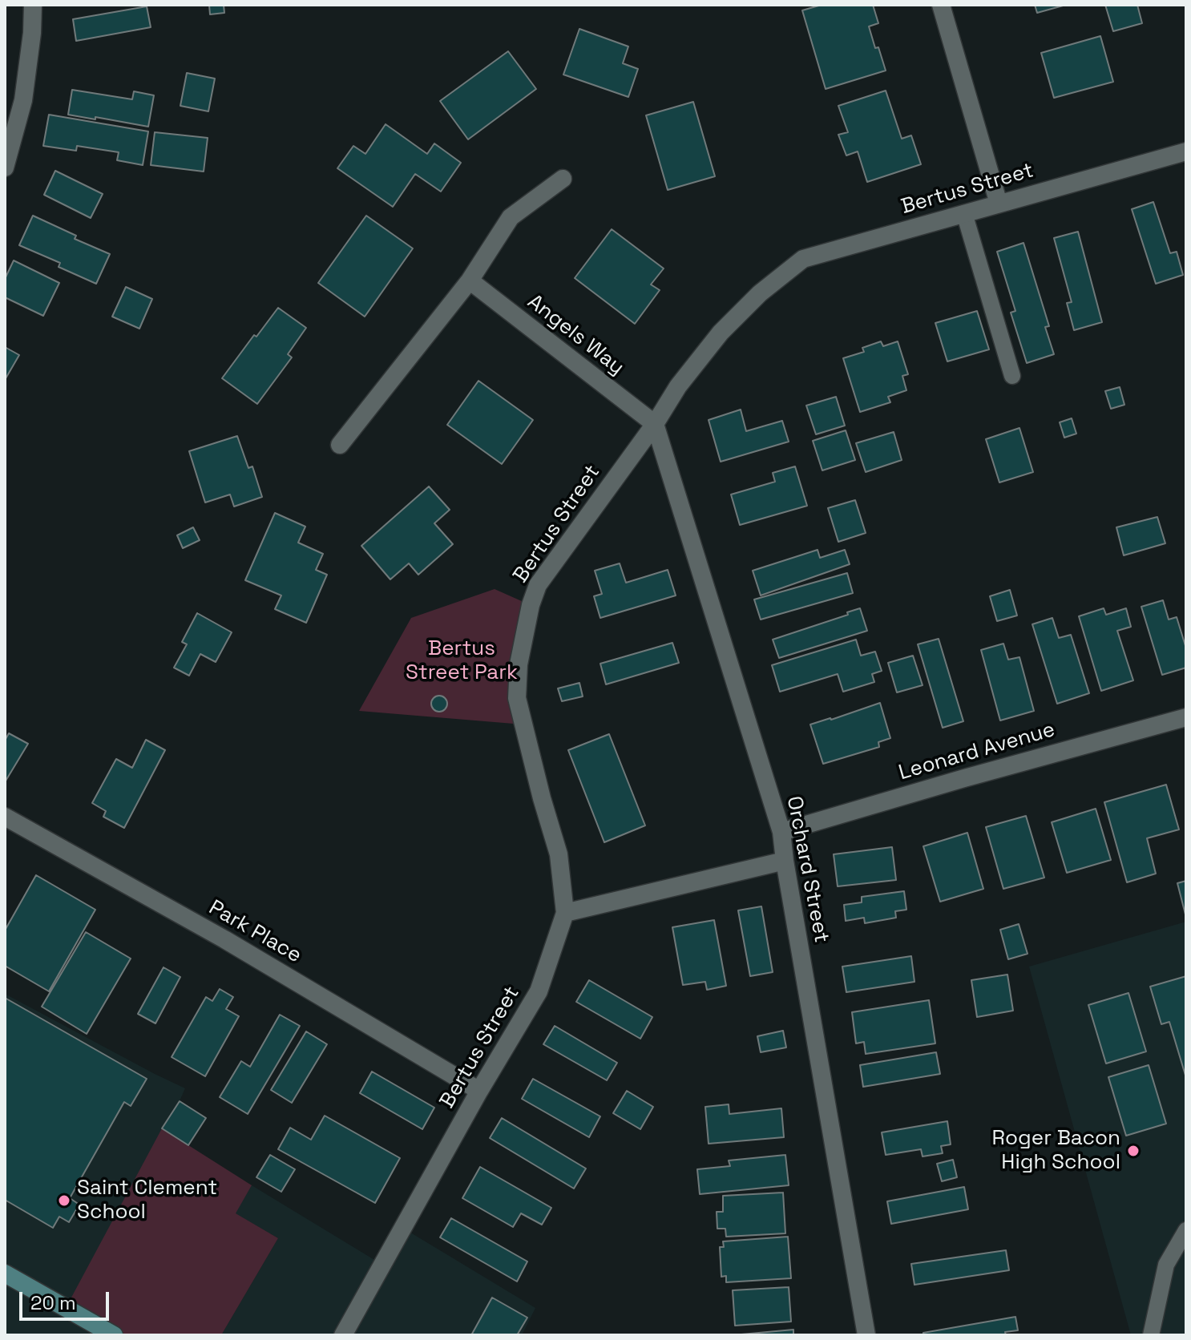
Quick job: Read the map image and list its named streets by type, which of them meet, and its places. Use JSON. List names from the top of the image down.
{
  "streets": {
    "street": [
      "Bertus Street",
      "Angels Way",
      "Leonard Avenue",
      "Orchard Street",
      "Park Place"
    ]
  },
  "crossings": [
    ["Bertus Street", "Angels Way"],
    ["Bertus Street", "Orchard Street"],
    ["Bertus Street", "Park Place"],
    ["Angels Way", "Orchard Street"],
    ["Leonard Avenue", "Orchard Street"]
  ],
  "parks": ["Bertus Street Park"],
  "places": ["Roger Bacon High School", "Saint Clement School"],
  "scale_bar": "20 m"
}
